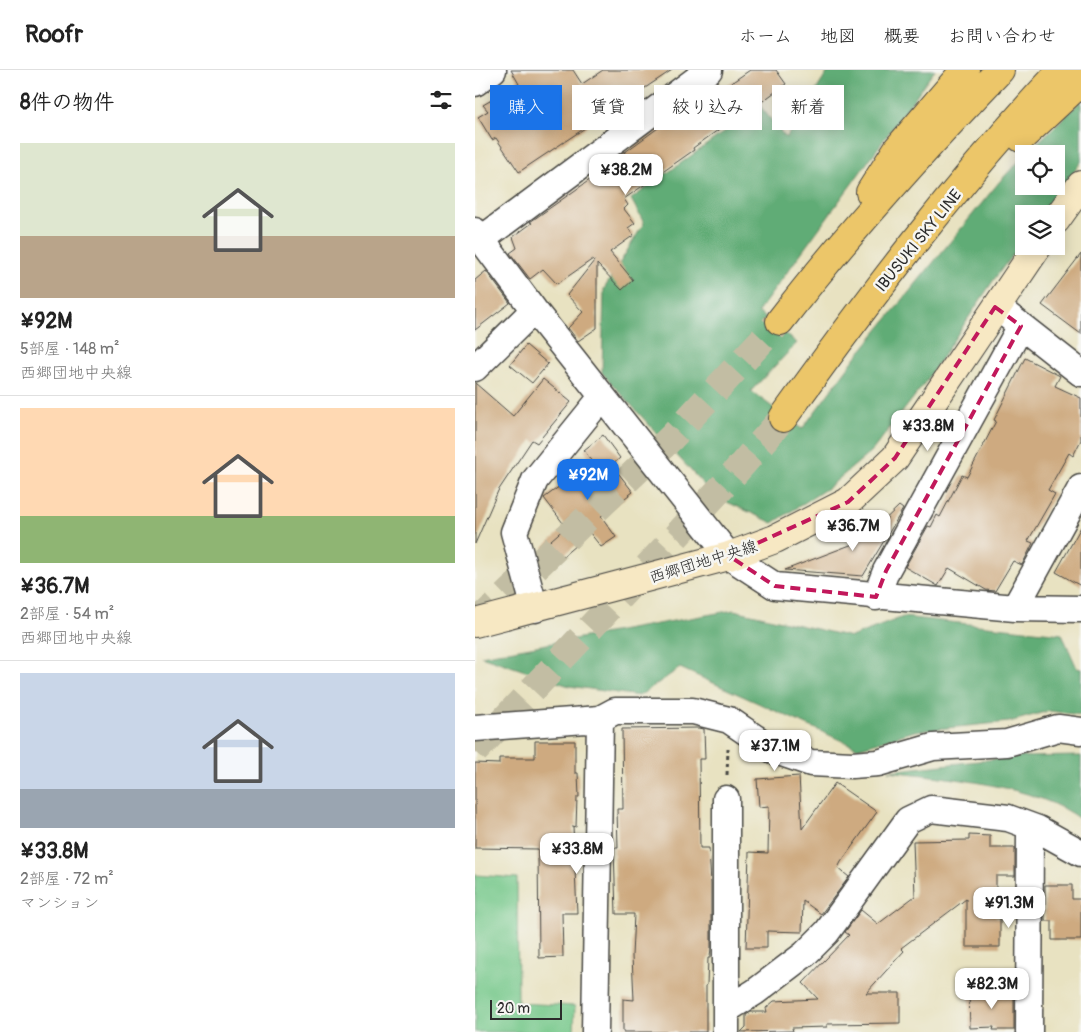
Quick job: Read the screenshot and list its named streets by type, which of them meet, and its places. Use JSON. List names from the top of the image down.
{
  "streets": {
    "highway": ["IBUSUKI SKY LINE"],
    "street": ["西郷団地中央線"]
  },
  "scale_bar": "20 m",
  "page": {
    "header": "Roofr",
    "nav": [
      "ホーム",
      "地図",
      "概要",
      "お問い合わせ"
    ],
    "heading": "8件の物件",
    "chip": [
      "購入",
      "賃貸",
      "絞り込み",
      "新着"
    ],
    "list": [
      {
        "name": "¥92M",
        "note": "5部屋 · 148 m² · 西郷団地中央線"
      },
      {
        "name": "¥36.7M",
        "note": "2部屋 · 54 m² · 西郷団地中央線"
      },
      {
        "name": "¥33.8M",
        "note": "2部屋 · 72 m² · マンション"
      }
    ],
    "price": [
      "¥38.2M",
      "¥33.8M",
      "¥92M",
      "¥36.7M",
      "¥37.1M",
      "¥33.8M",
      "¥91.3M",
      "¥82.3M"
    ],
    "scale": "20 m"
  }
}
